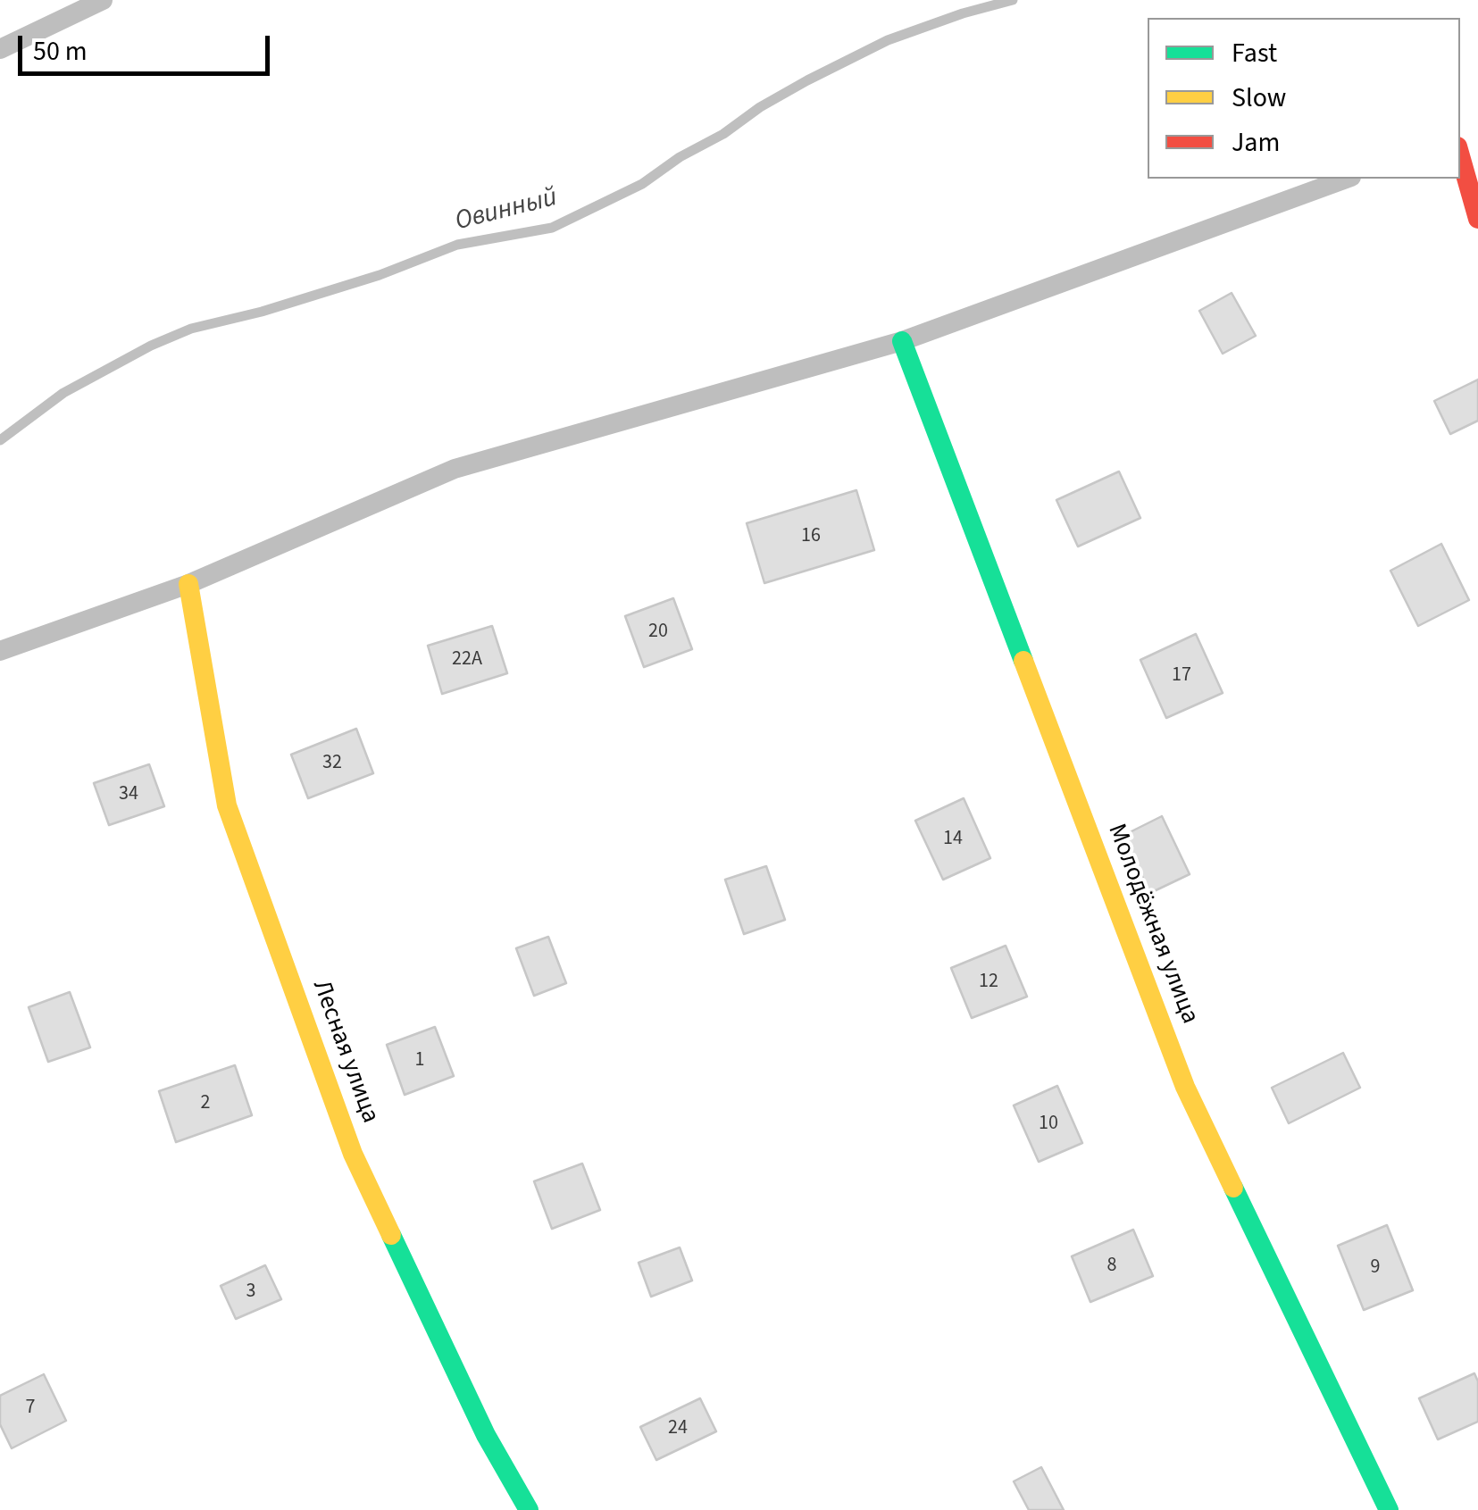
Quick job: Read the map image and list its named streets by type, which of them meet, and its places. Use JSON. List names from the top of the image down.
{
  "streets": {
    "street": ["Молодёжная улица", "Лесная улица"]
  },
  "water": ["Овинный"],
  "house_numbers": [
    "16",
    "20",
    "22А",
    "17",
    "32",
    "34",
    "14",
    "12",
    "1",
    "2",
    "10",
    "8",
    "9",
    "3",
    "7",
    "24"
  ],
  "legend": ["Fast", "Slow", "Jam"],
  "scale_bar": "50 m"
}
